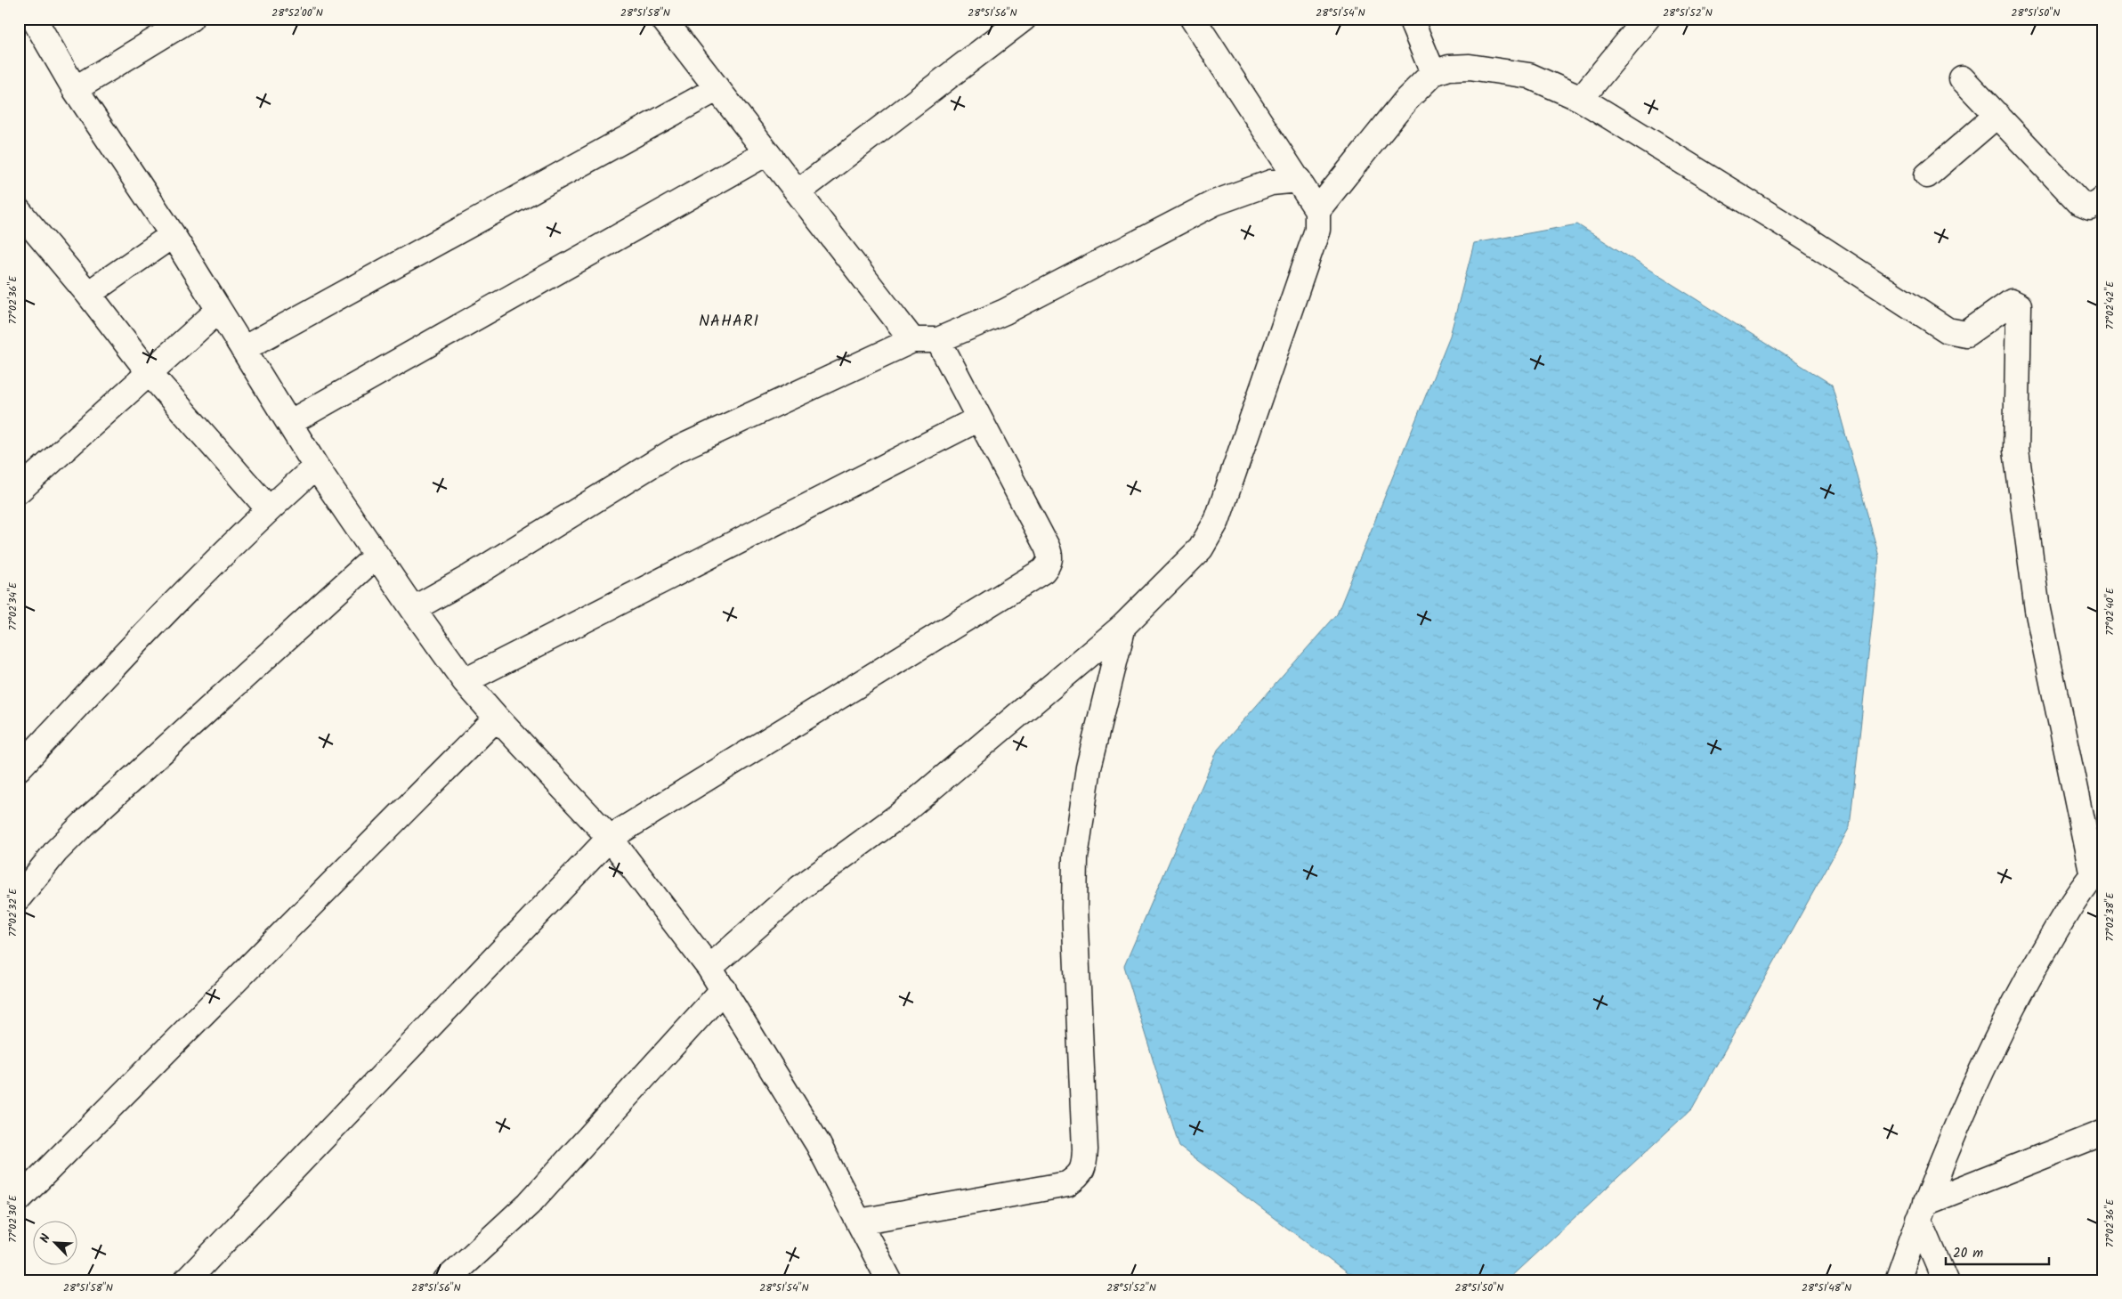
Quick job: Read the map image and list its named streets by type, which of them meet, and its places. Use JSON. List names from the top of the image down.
{
  "districts": ["NAHARI"],
  "scale_bar": "20 m",
  "north": "top left",
  "coordinates": [
    "28°52'00\"N",
    "28°51'58\"N",
    "28°51'56\"N",
    "28°51'54\"N",
    "28°51'52\"N",
    "28°51'50\"N",
    "77°02'36\"E",
    "77°02'42\"E",
    "77°02'34\"E",
    "77°02'40\"E",
    "77°02'32\"E",
    "77°02'38\"E",
    "77°02'30\"E",
    "28°51'48\"N"
  ]
}
